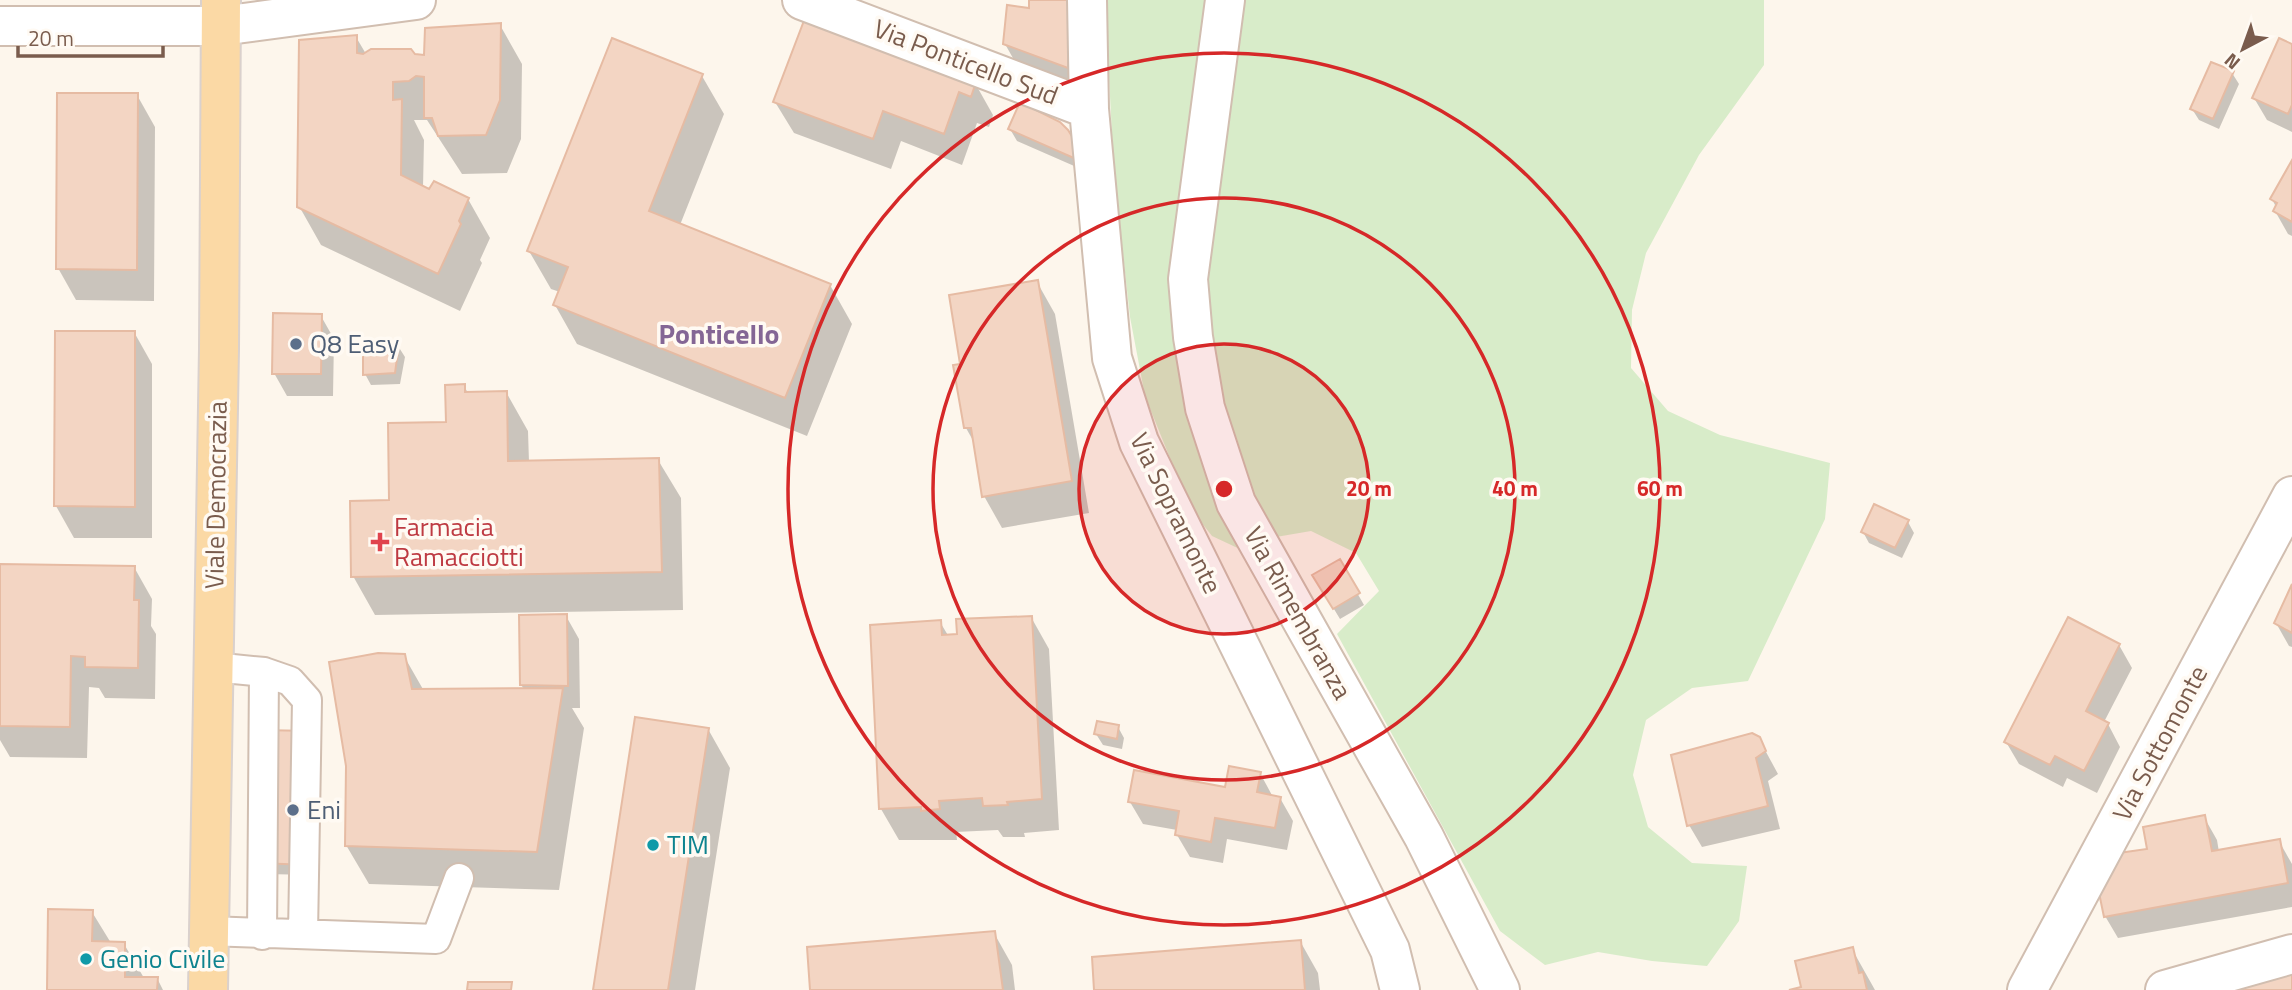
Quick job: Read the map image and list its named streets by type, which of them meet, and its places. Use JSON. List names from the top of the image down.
{
  "streets": {
    "main road": ["Viale Democrazia"],
    "street": [
      "Via Ponticello Sud",
      "Via Sopramonte",
      "Via Rimembranza",
      "Via Sottomonte"
    ]
  },
  "crossings": [
    ["Via Ponticello Sud", "Via Sopramonte"]
  ],
  "districts": ["Ponticello"],
  "places": {
    "other": [
      "Q8 Easy",
      "Eni",
      "TIM",
      "Genio Civile"
    ],
    "health": ["Farmacia Ramacciotti"]
  },
  "scale_bar": "20 m",
  "north": "bottom left",
  "rings": ["20 m", "40 m", "60 m"]
}
